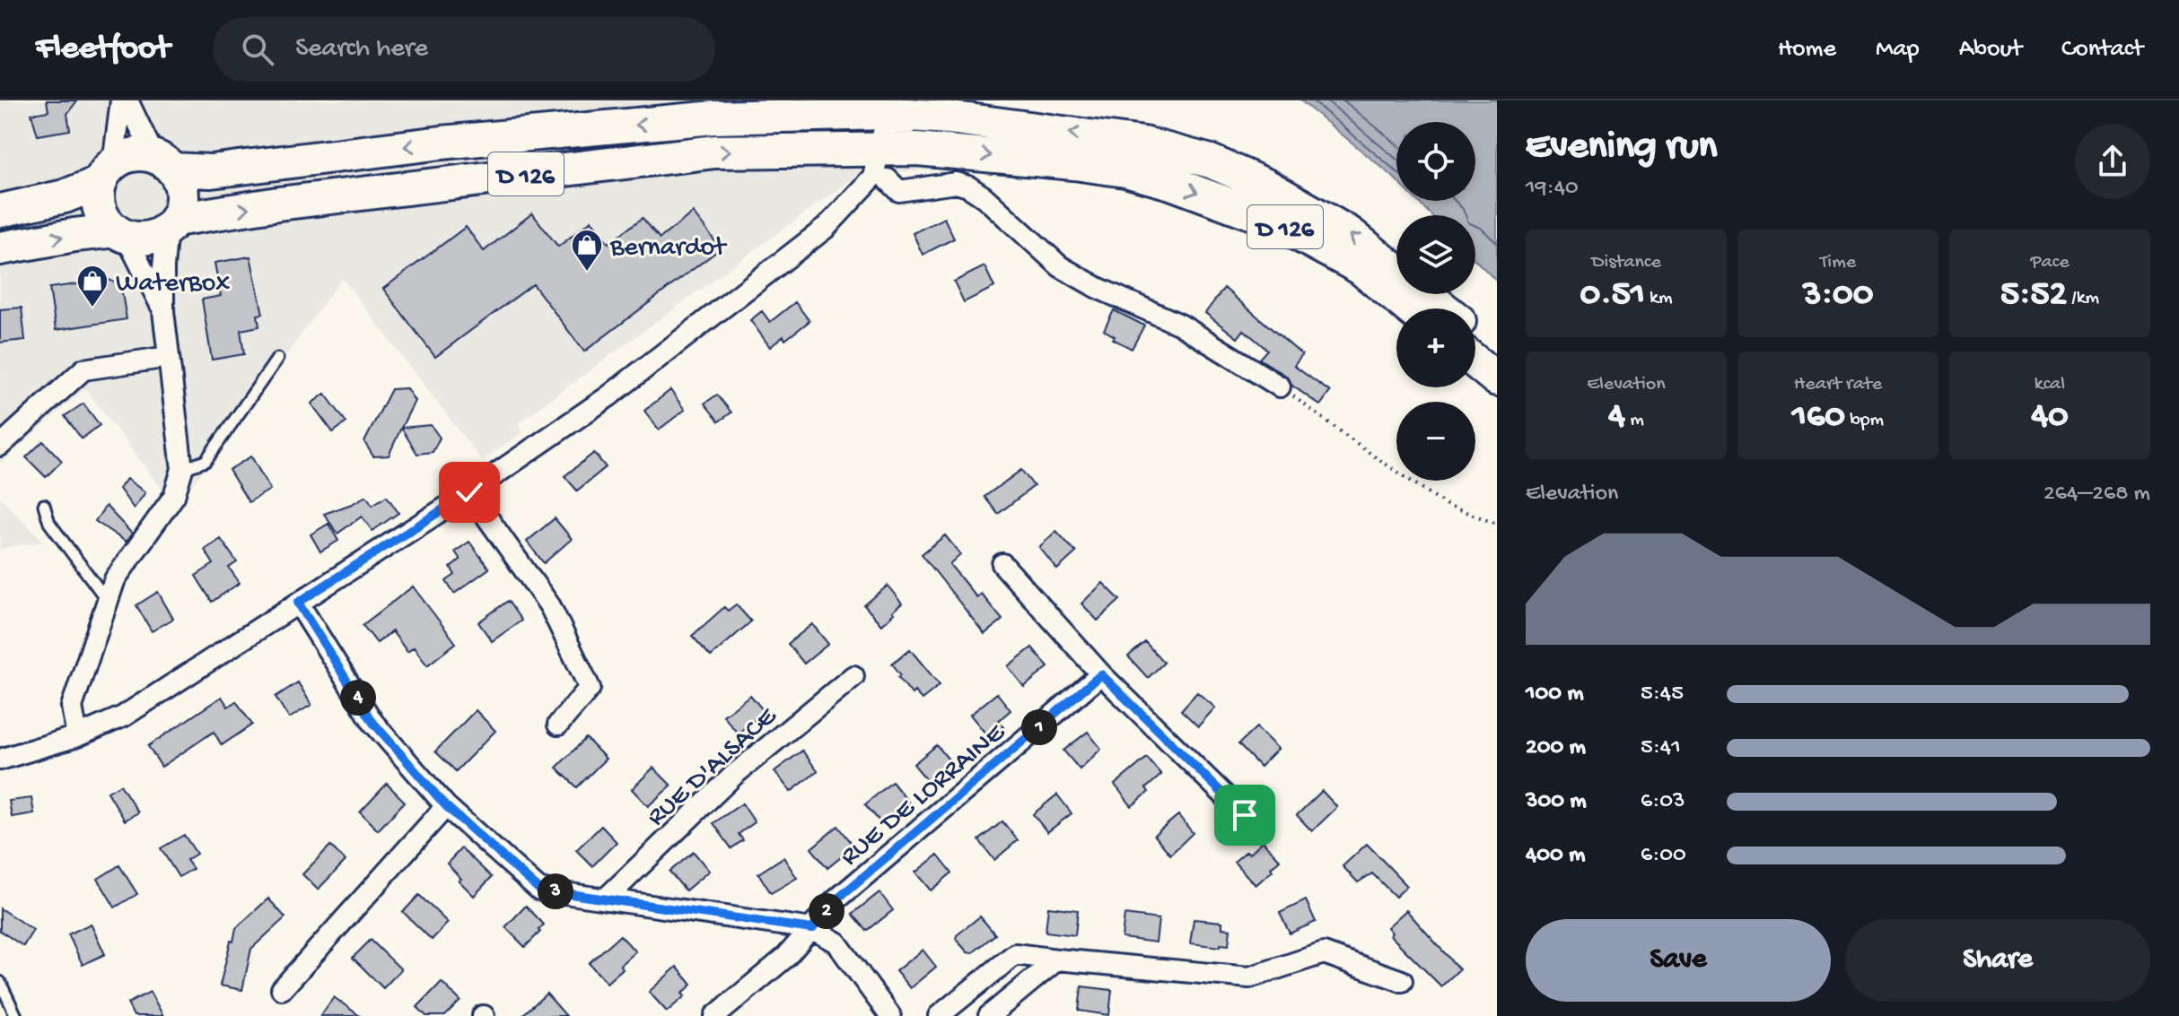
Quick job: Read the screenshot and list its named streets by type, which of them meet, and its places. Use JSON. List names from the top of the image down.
{
  "streets": {
    "main road": ["D 126"],
    "street": ["RUE D'ALSACE", "RUE DE LORRAINE"]
  },
  "places": {
    "shop": ["Bernardot", "WaterBox"]
  },
  "page": {
    "header": "Fleetfoot",
    "search": "Search here",
    "nav": [
      "Home",
      "Map",
      "About",
      "Contact"
    ],
    "heading": ["Evening run", "19:40"],
    "map_buttons": ["+", "−"],
    "stats": [
      ["Distance", "0.51 km"],
      ["Time", "3:00"],
      ["Pace", "5:52 /km"],
      ["Elevation", "4 m"],
      ["Heart rate", "160 bpm"],
      ["kcal", "40"]
    ],
    "chart": ["Elevation", "264–268 m"],
    "list": [
      {
        "name": "100 m",
        "note": "5:45"
      },
      {
        "name": "200 m",
        "note": "5:41"
      },
      {
        "name": "300 m",
        "note": "6:03"
      },
      {
        "name": "400 m",
        "note": "6:00"
      }
    ],
    "pins": [
      "4",
      "1",
      "3",
      "2"
    ],
    "buttons": ["Save", "Share"]
  }
}
